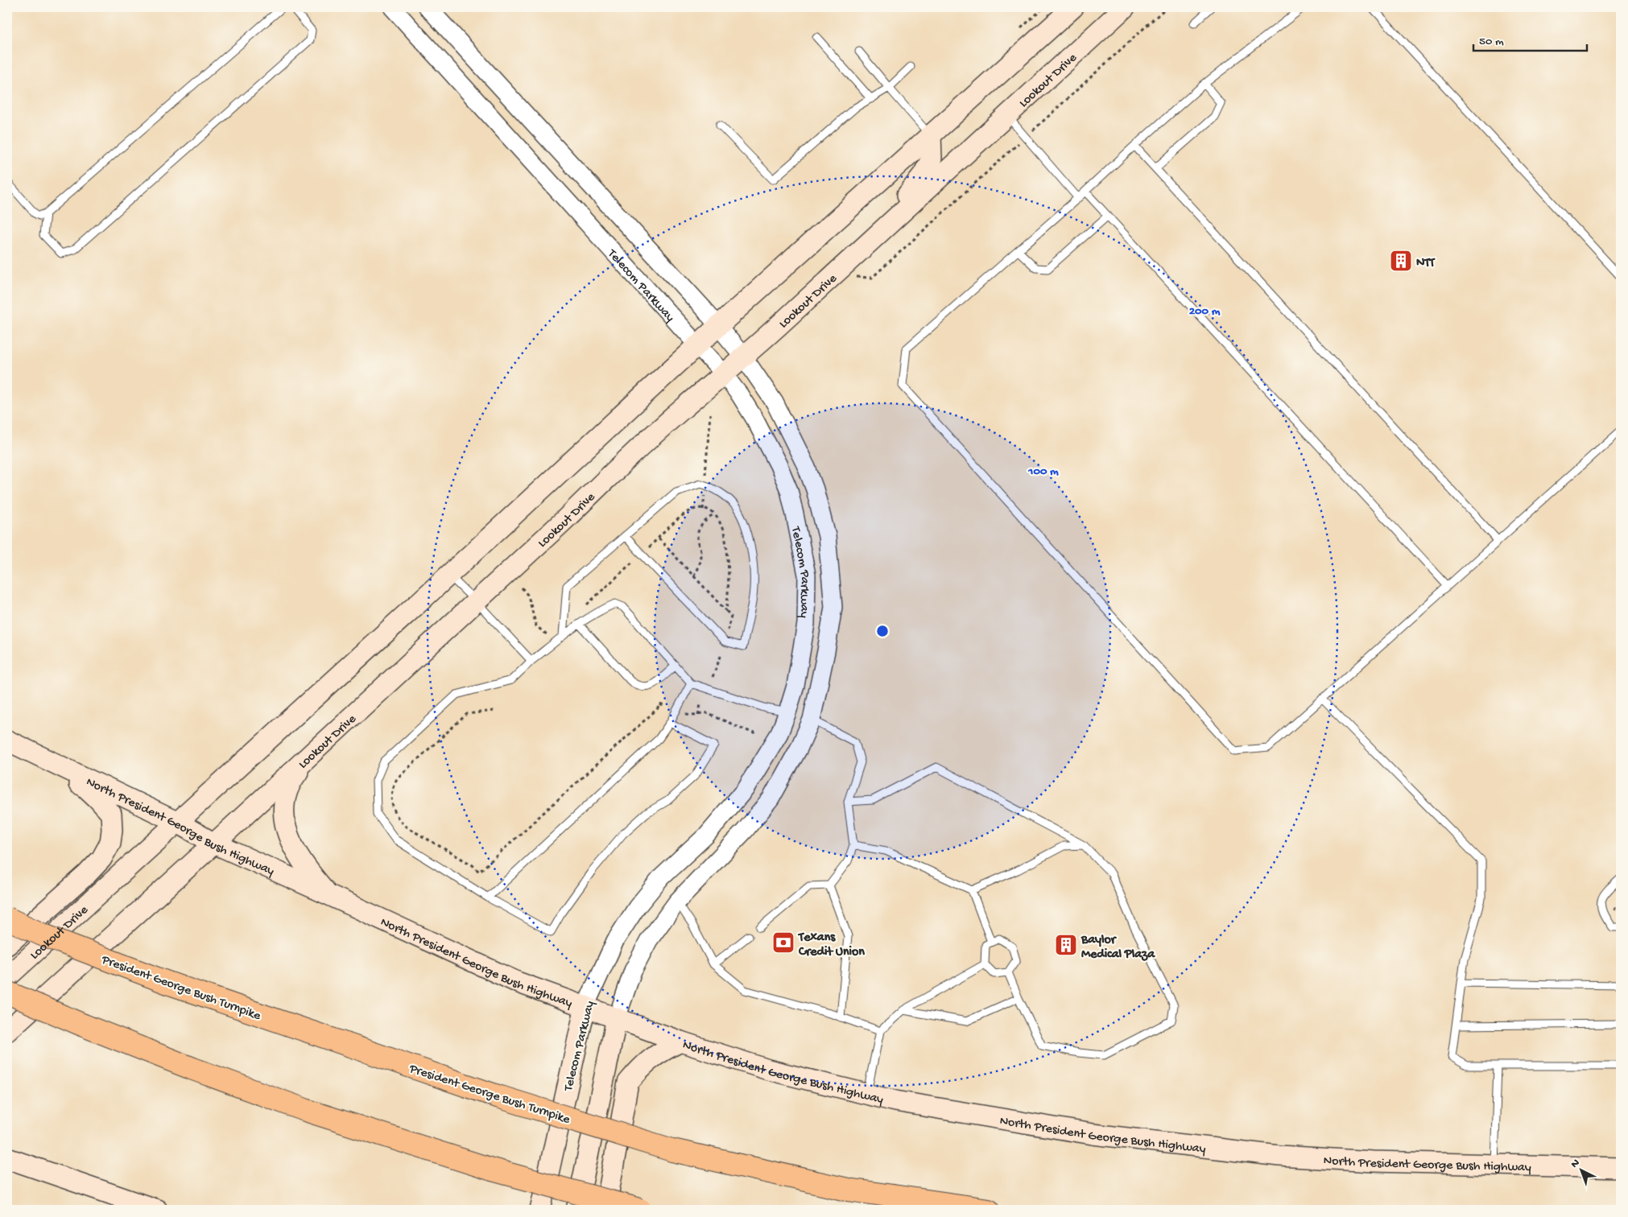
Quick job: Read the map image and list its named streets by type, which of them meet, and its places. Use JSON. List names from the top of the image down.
{
  "streets": {
    "highway": ["President George Bush Turnpike"],
    "main road": ["Lookout Drive", "Telecom Parkway", "North President George Bush Highway"]
  },
  "crossings": [
    ["Lookout Drive", "Telecom Parkway"],
    ["Lookout Drive", "North President George Bush Highway"],
    ["Telecom Parkway", "North President George Bush Highway"]
  ],
  "places": {
    "building": ["NTT", "Baylor Medical Plaza"],
    "bank": ["Texans Credit Union"]
  },
  "scale_bar": "50 m",
  "north": "top left",
  "rings": ["200 m", "100 m"]
}
